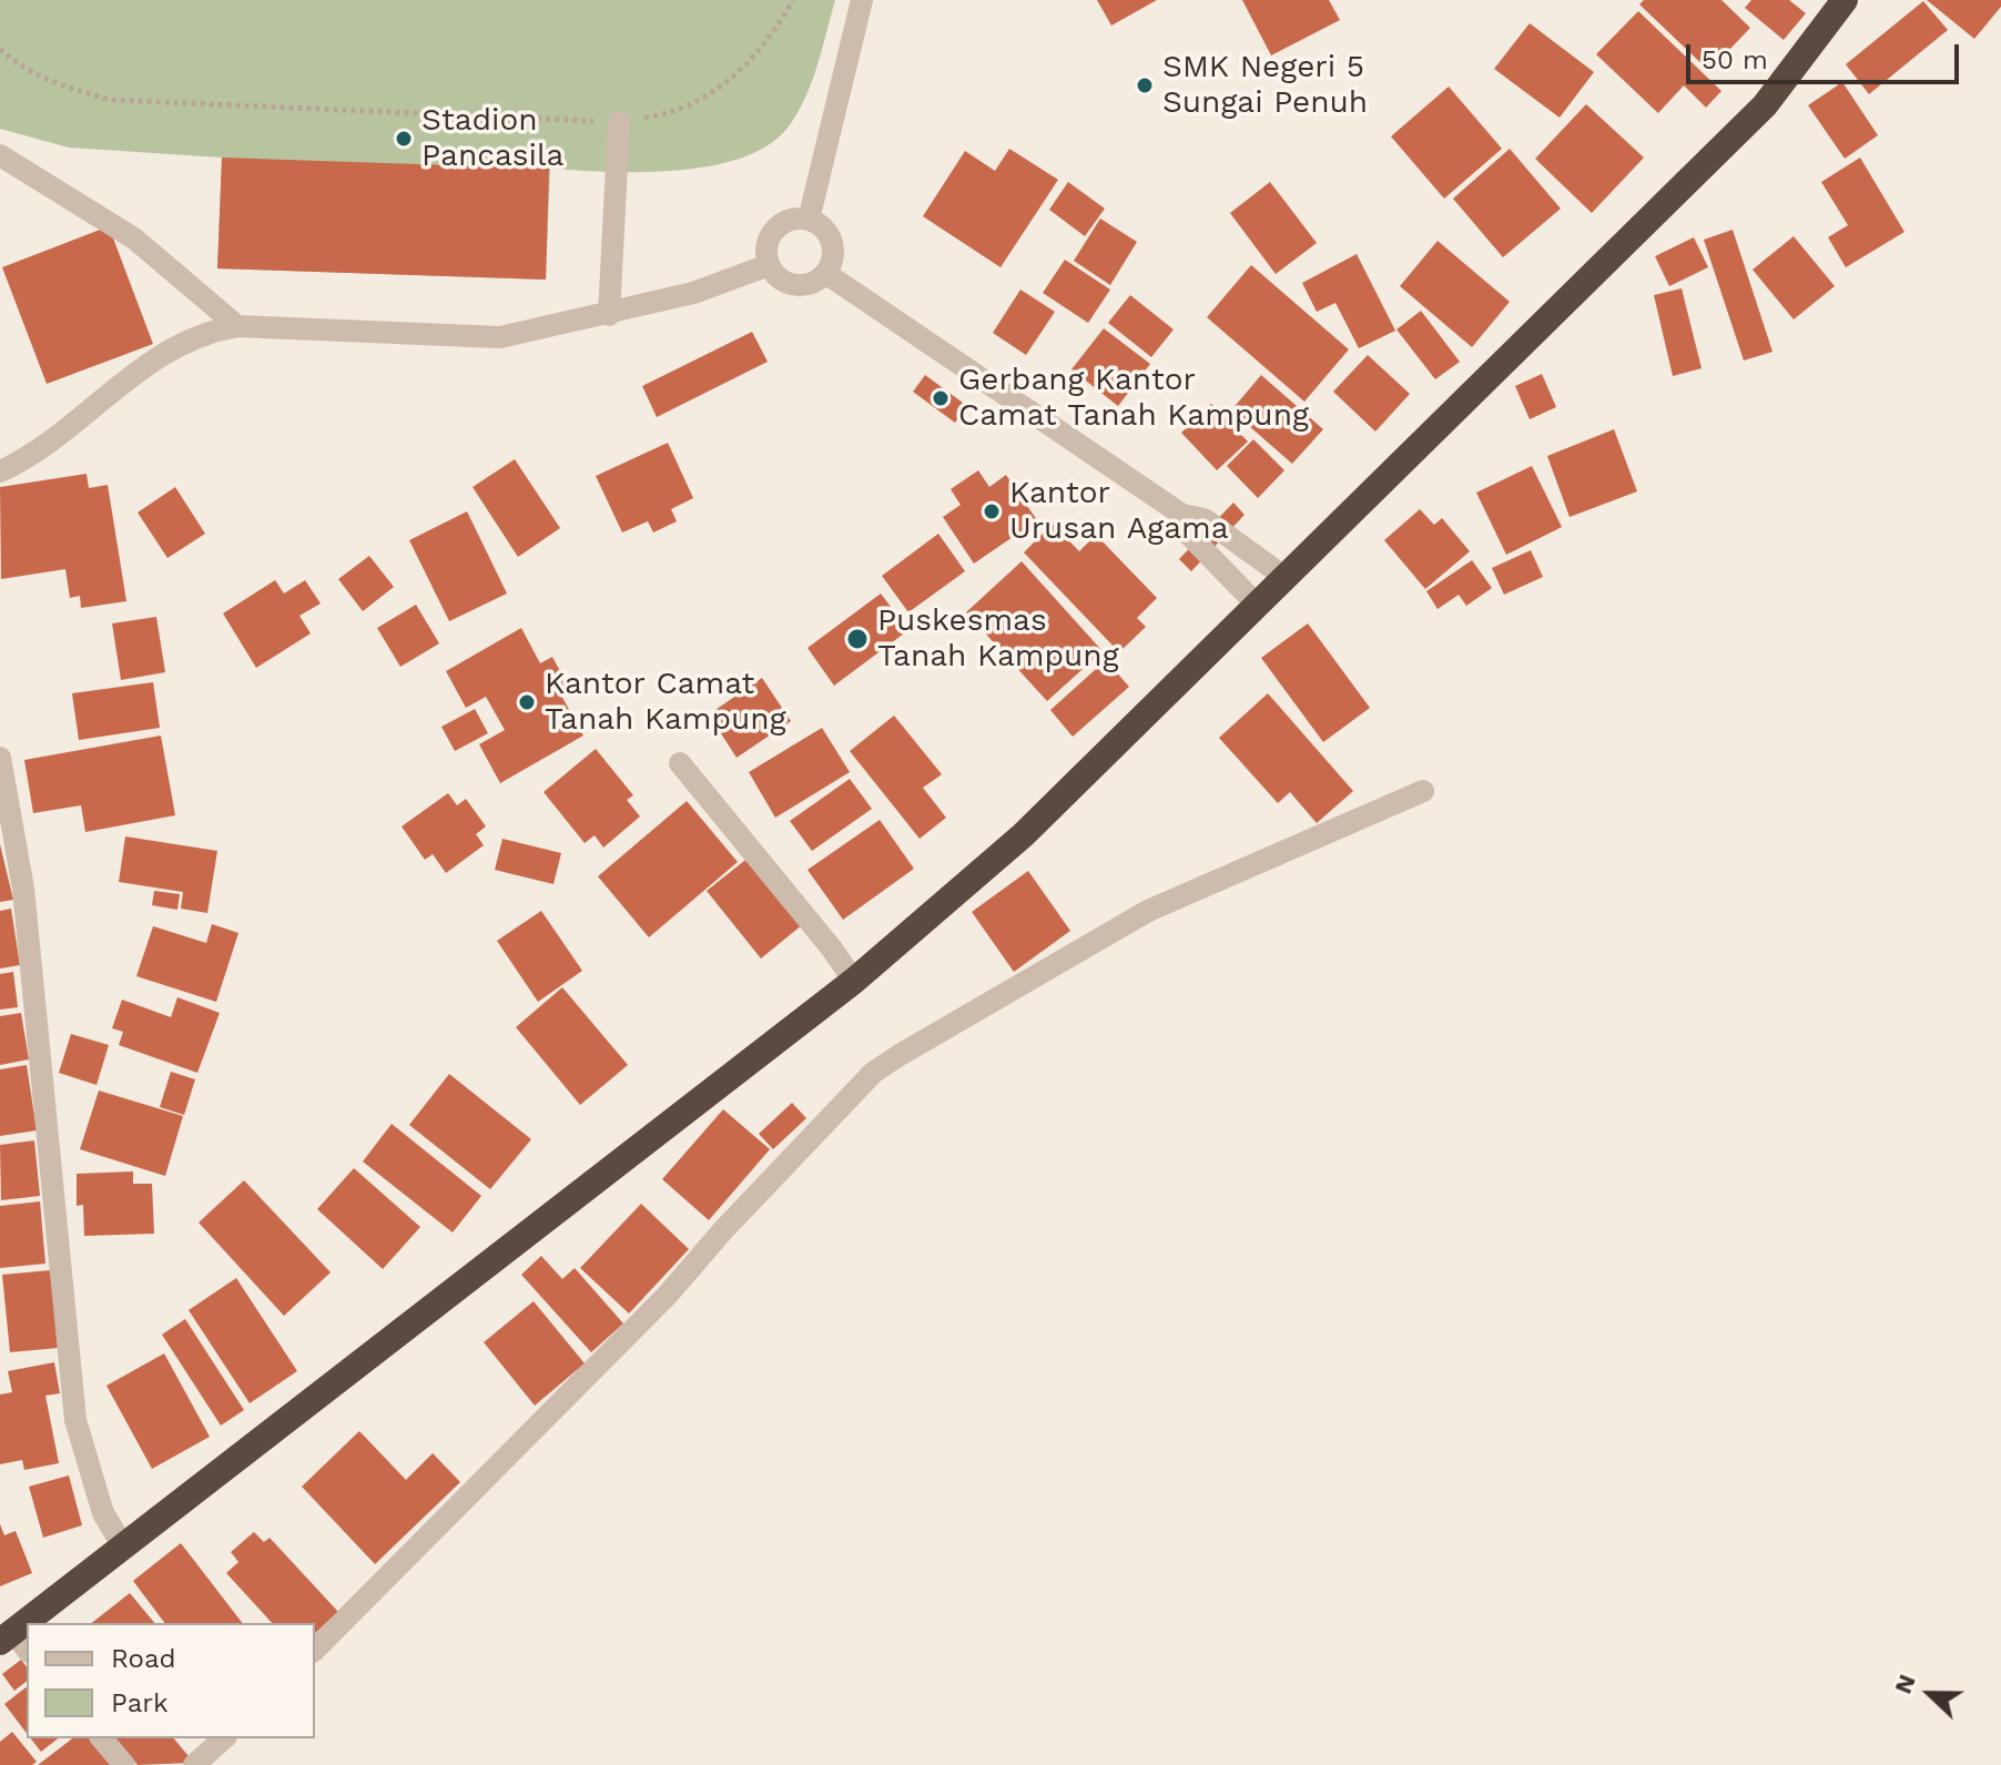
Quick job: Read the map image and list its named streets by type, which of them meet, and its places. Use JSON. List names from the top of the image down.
{
  "places": [
    "SMK Negeri 5 Sungai Penuh",
    "Stadion Pancasila",
    "Gerbang Kantor Camat Tanah Kampung",
    "Kantor Urusan Agama",
    "Puskesmas Tanah Kampung",
    "Kantor Camat Tanah Kampung"
  ],
  "legend": ["Road", "Park"],
  "scale_bar": "50 m",
  "north": "left"
}
